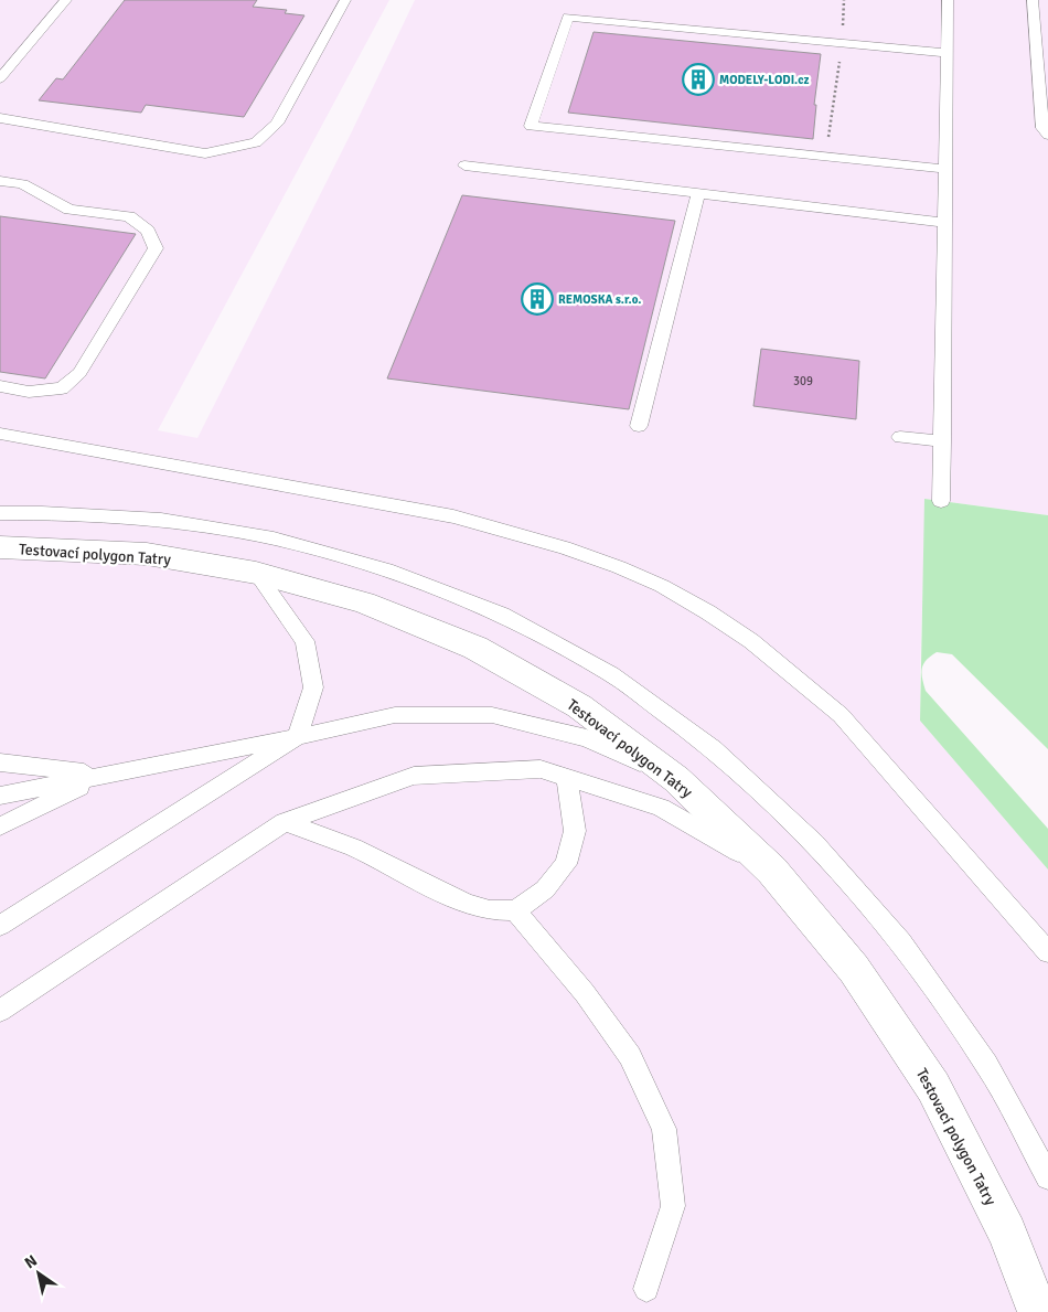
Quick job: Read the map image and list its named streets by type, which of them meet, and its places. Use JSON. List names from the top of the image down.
{
  "streets": {
    "street": ["Testovací polygon Tatry"]
  },
  "places": {
    "building": ["MODELY-LODI.cz", "REMOSKA s.r.o."]
  },
  "house_numbers": ["309"],
  "north": "top left"
}
